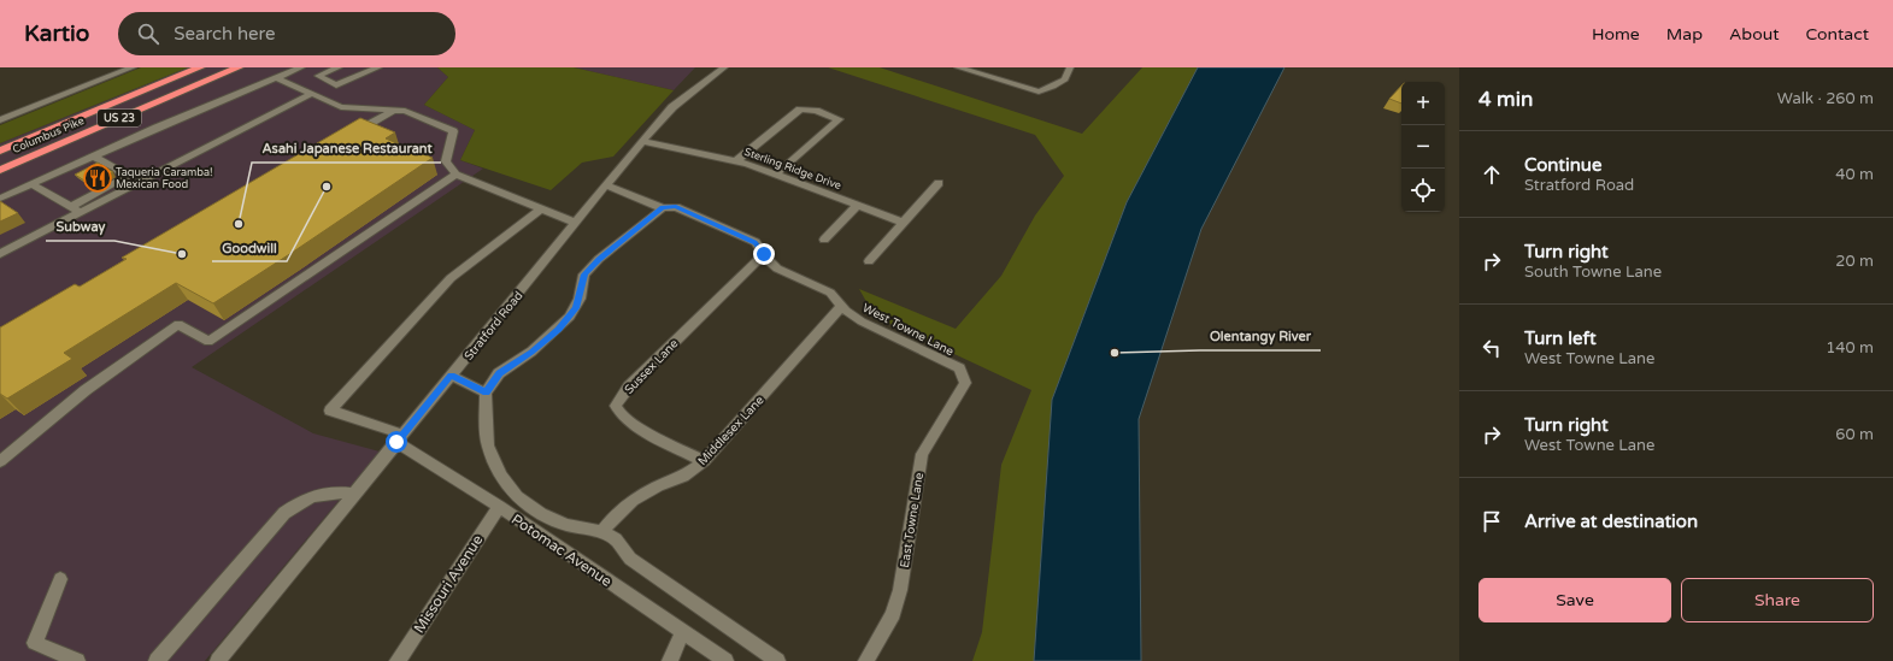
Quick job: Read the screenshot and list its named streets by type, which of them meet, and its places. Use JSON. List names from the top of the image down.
{
  "streets": {
    "highway": ["US 23", "Columbus Pike"],
    "street": [
      "Sterling Ridge Drive",
      "Stratford Road",
      "West Towne Lane",
      "Sussex Lane",
      "Middlesex Lane",
      "East Towne Lane",
      "Potomac Avenue",
      "Missouri Avenue"
    ]
  },
  "crossings": [
    ["Sterling Ridge Drive", "Stratford Road"],
    ["Stratford Road", "West Towne Lane"],
    ["Stratford Road", "Potomac Avenue"],
    ["West Towne Lane", "Sussex Lane"],
    ["West Towne Lane", "Middlesex Lane"],
    ["West Towne Lane", "East Towne Lane"],
    ["Sussex Lane", "Middlesex Lane"],
    ["Potomac Avenue", "Missouri Avenue"]
  ],
  "places": {
    "restaurant": ["Taqueria Caramba! Mexican Food"],
    "other": [
      "Goodwill",
      "Asahi Japanese Restaurant",
      "Subway",
      "Olentangy River"
    ]
  },
  "page": {
    "header": "Kartio",
    "search": "Search here",
    "nav": [
      "Home",
      "Map",
      "About",
      "Contact"
    ],
    "heading": ["4 min", "Walk · 260 m"],
    "map_buttons": ["+", "−"],
    "list": [
      ["Continue", "Stratford Road", "40 m"],
      ["Turn right", "South Towne Lane", "20 m"],
      ["Turn left", "West Towne Lane", "140 m"],
      ["Turn right", "West Towne Lane", "60 m"],
      "Arrive at destination"
    ],
    "buttons": ["Save", "Share"]
  }
}
